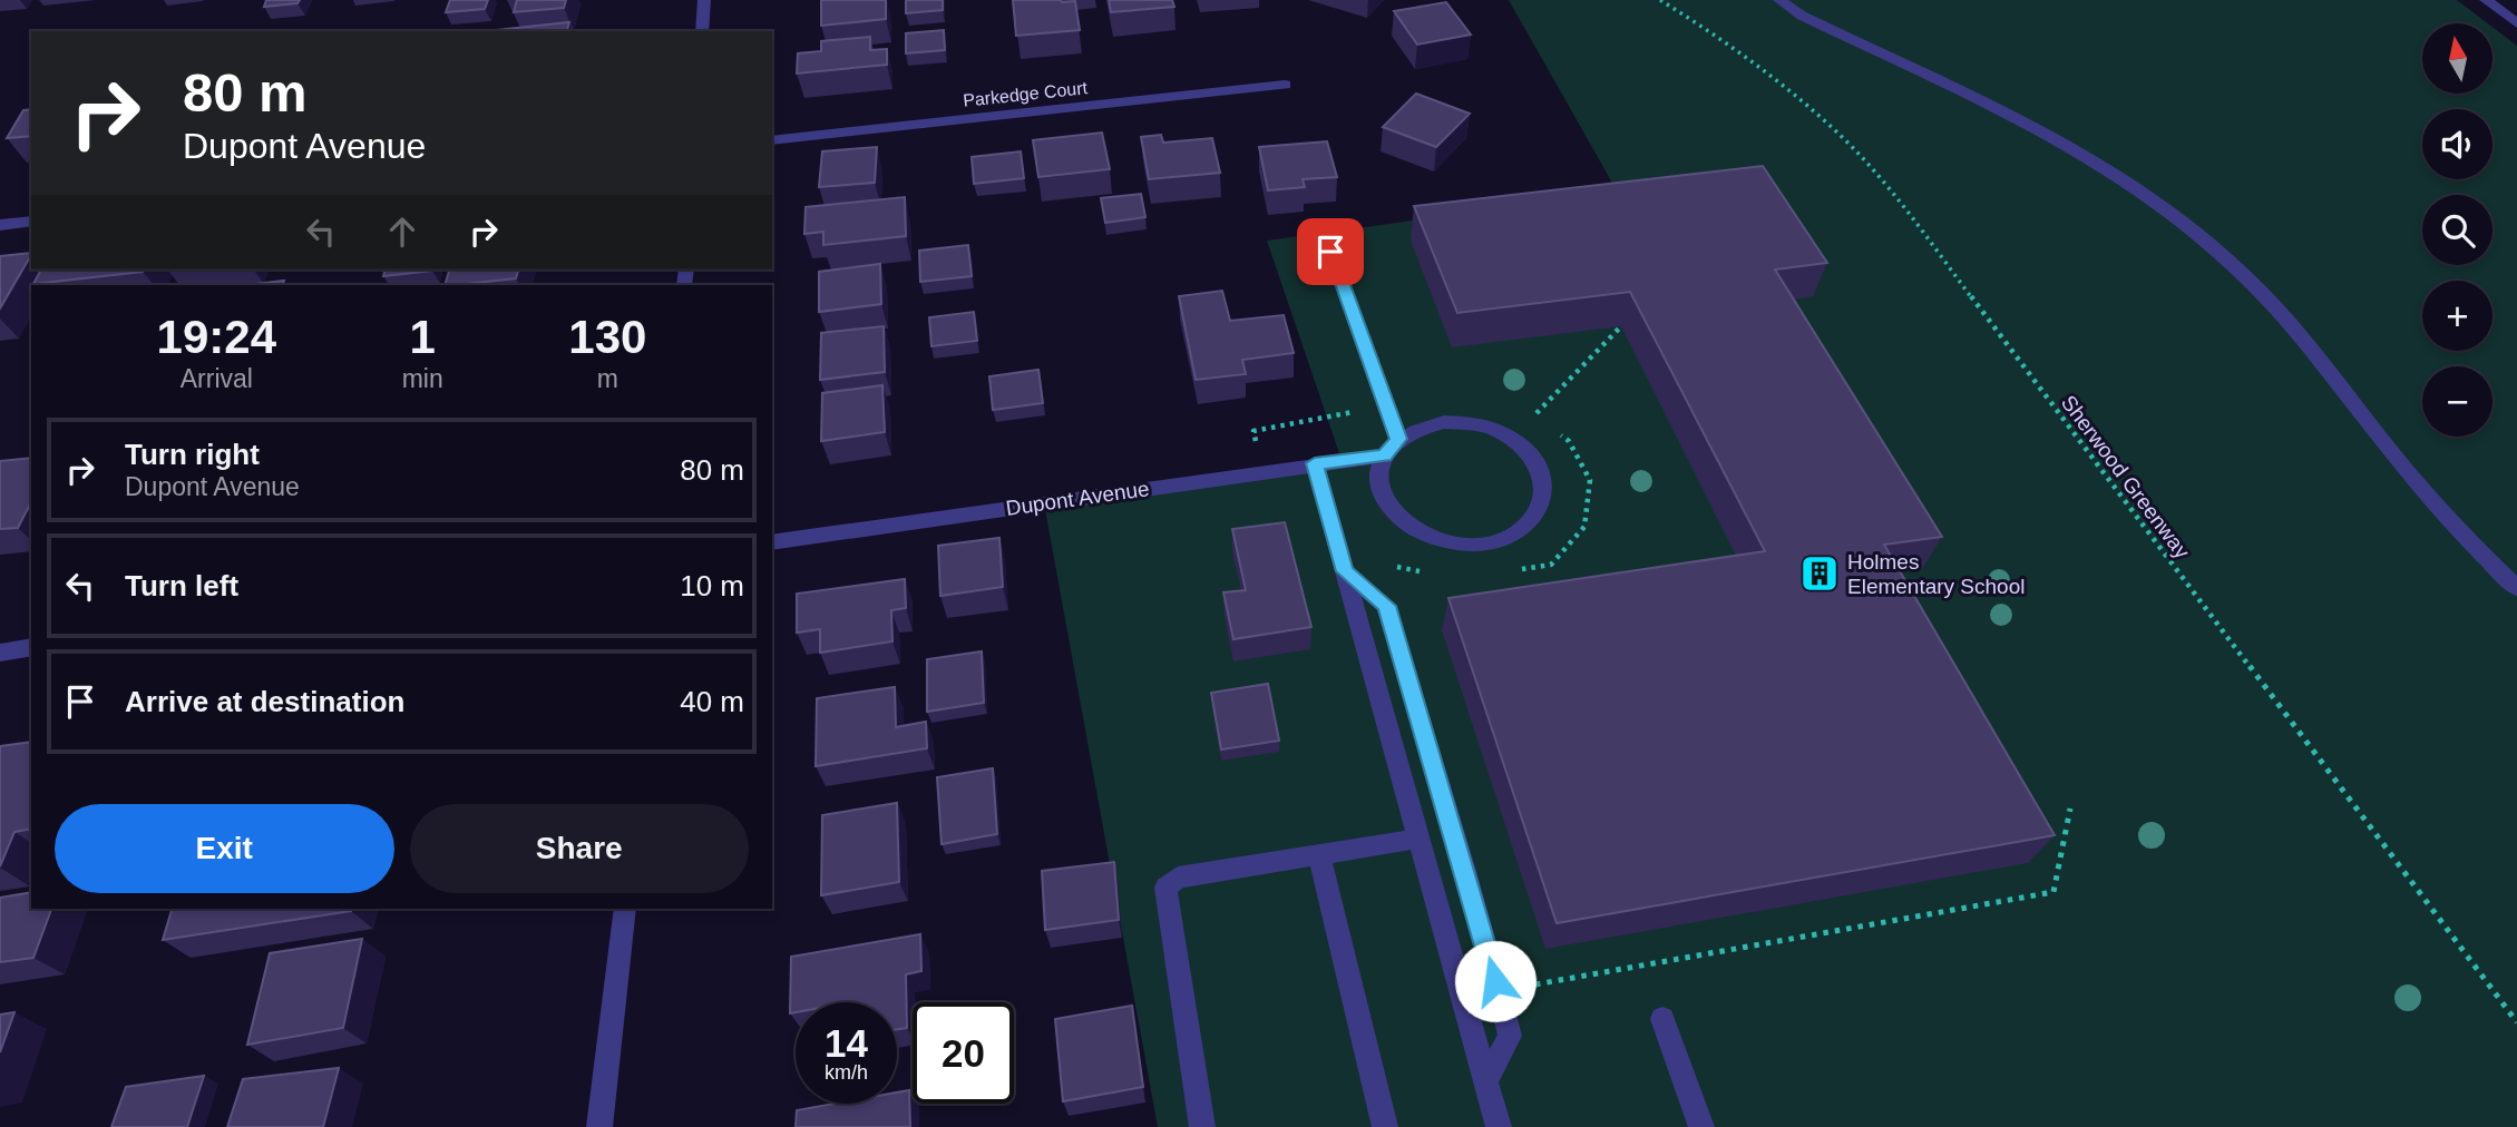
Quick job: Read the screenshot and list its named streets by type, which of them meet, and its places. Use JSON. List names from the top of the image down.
{
  "streets": {
    "street": ["Parkedge Court", "Dupont Avenue"],
    "path": ["Sherwood Greenway"]
  },
  "places": {
    "building": ["Holmes Elementary School"]
  },
  "north": "top",
  "page": {
    "map_buttons": ["+", "−"],
    "turn": ["80 m", "Dupont Avenue"],
    "eta": [
      "19:24",
      "Arrival",
      "1",
      "min",
      "130",
      "m"
    ],
    "list": [
      {
        "name": "Turn right",
        "note": "Dupont Avenue",
        "value": "80 m"
      },
      {
        "name": "Turn left",
        "value": "10 m"
      },
      {
        "name": "Arrive at destination",
        "value": "40 m"
      }
    ],
    "buttons": ["Exit", "Share"],
    "speed": "14 km/h",
    "limit": "20"
  }
}
